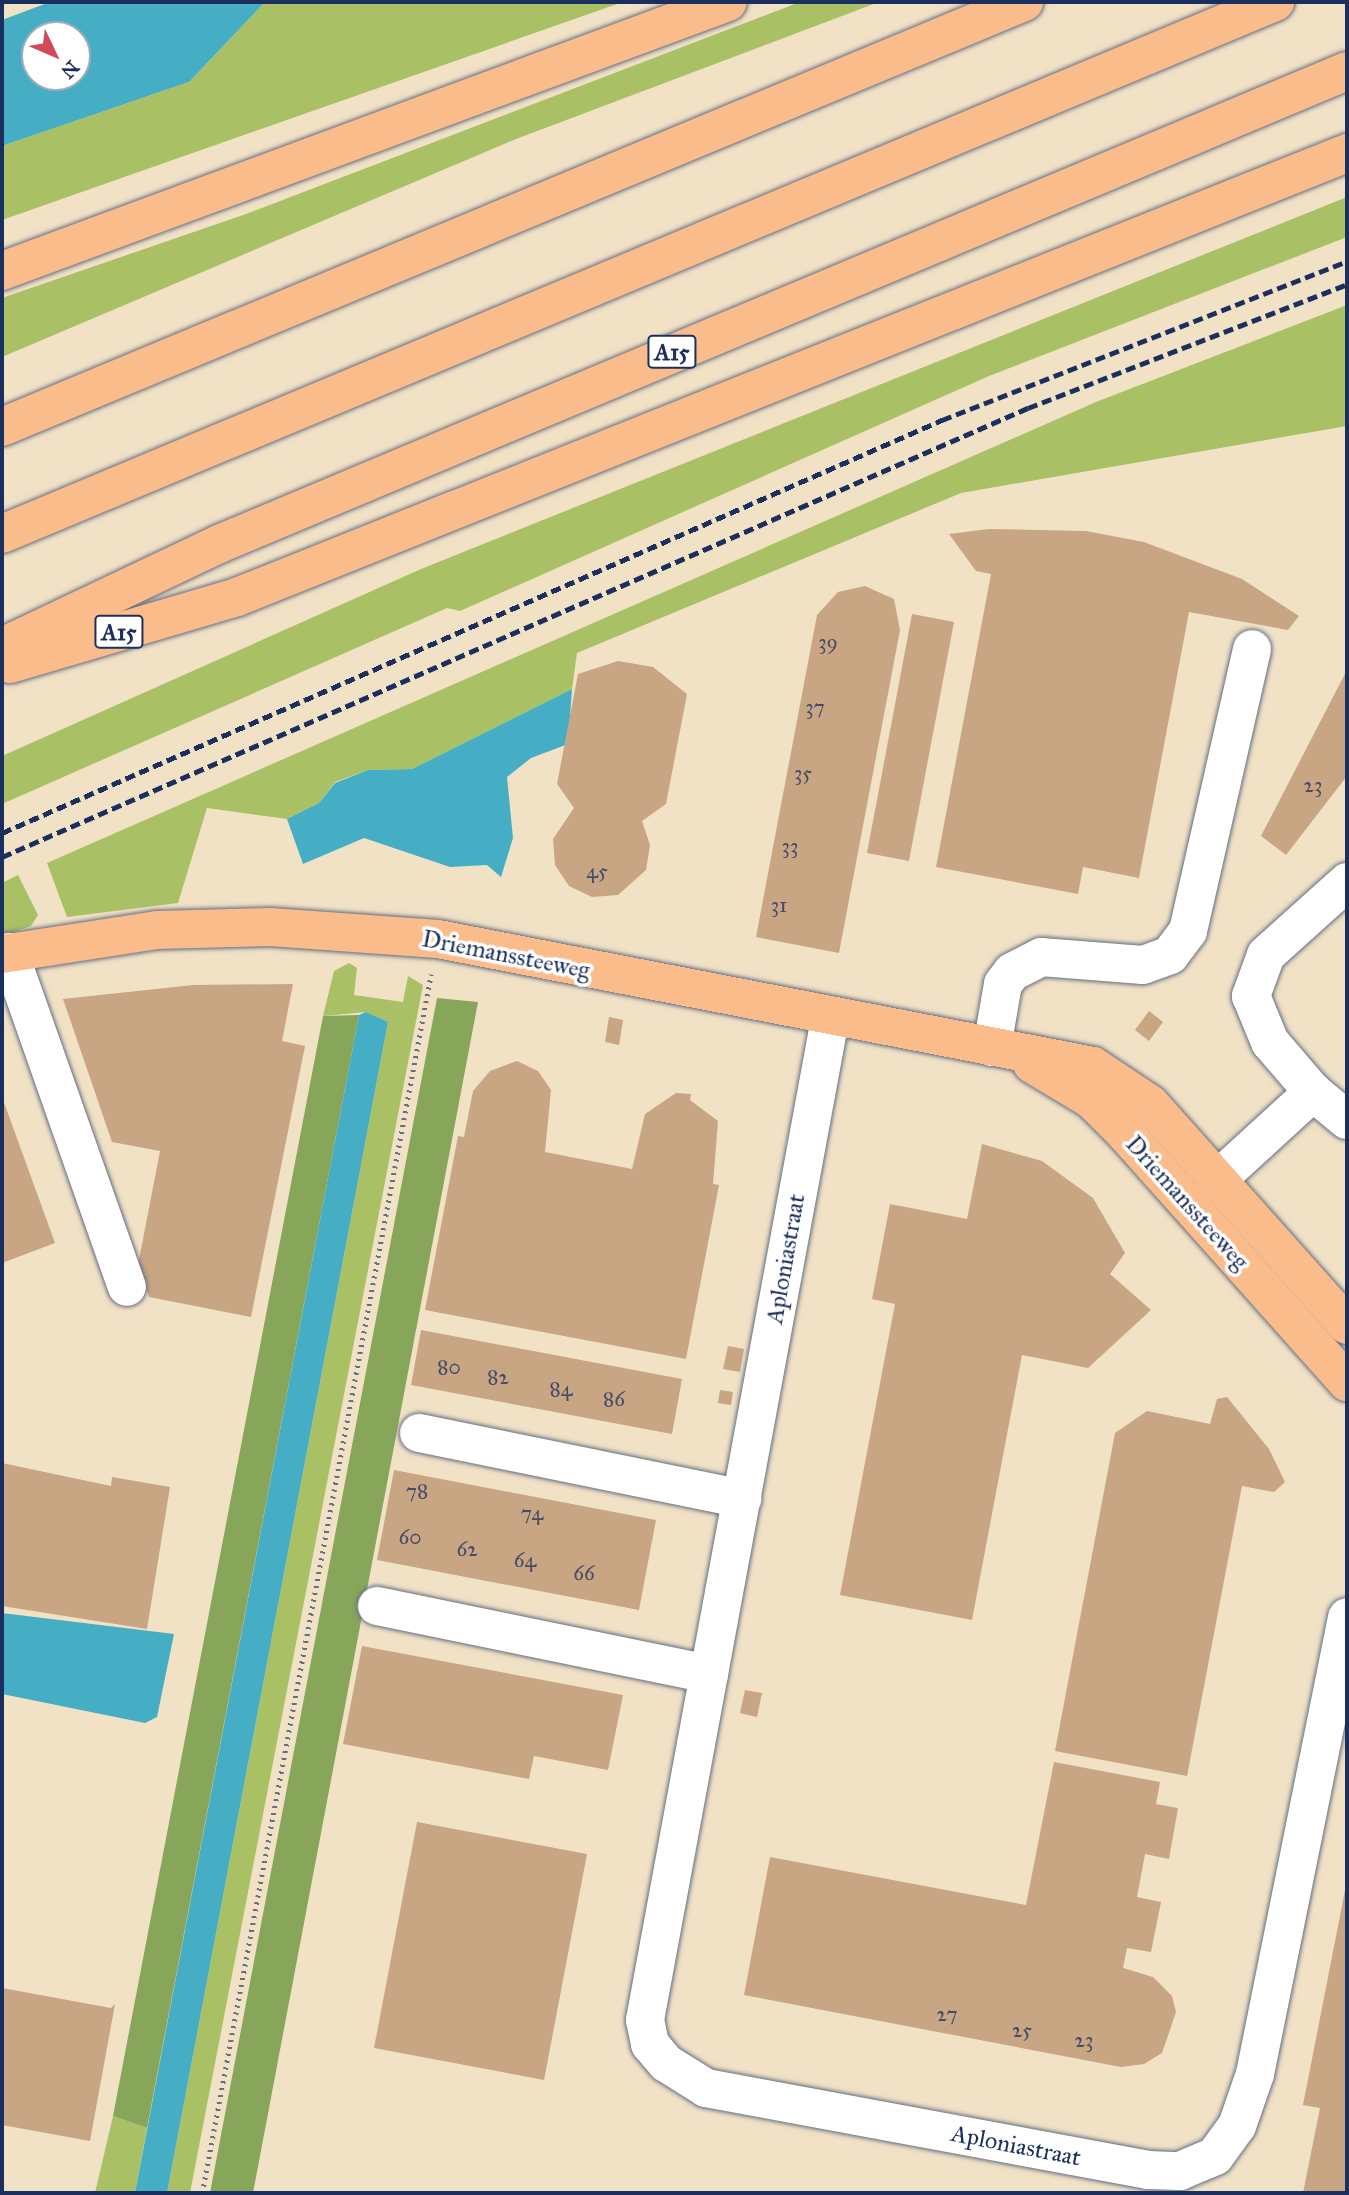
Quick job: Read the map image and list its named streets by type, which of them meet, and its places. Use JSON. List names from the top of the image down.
{
  "streets": {
    "main road": ["A15", "Driemanssteeweg"],
    "street": ["Aploniastraat"]
  },
  "crossings": [
    ["Driemanssteeweg", "Aploniastraat"]
  ],
  "house_numbers": [
    "39",
    "37",
    "35",
    "23",
    "33",
    "45",
    "31",
    "80",
    "82",
    "84",
    "86",
    "78",
    "74",
    "60",
    "62",
    "64",
    "66",
    "27",
    "25",
    "23"
  ],
  "north": "bottom right"
}
